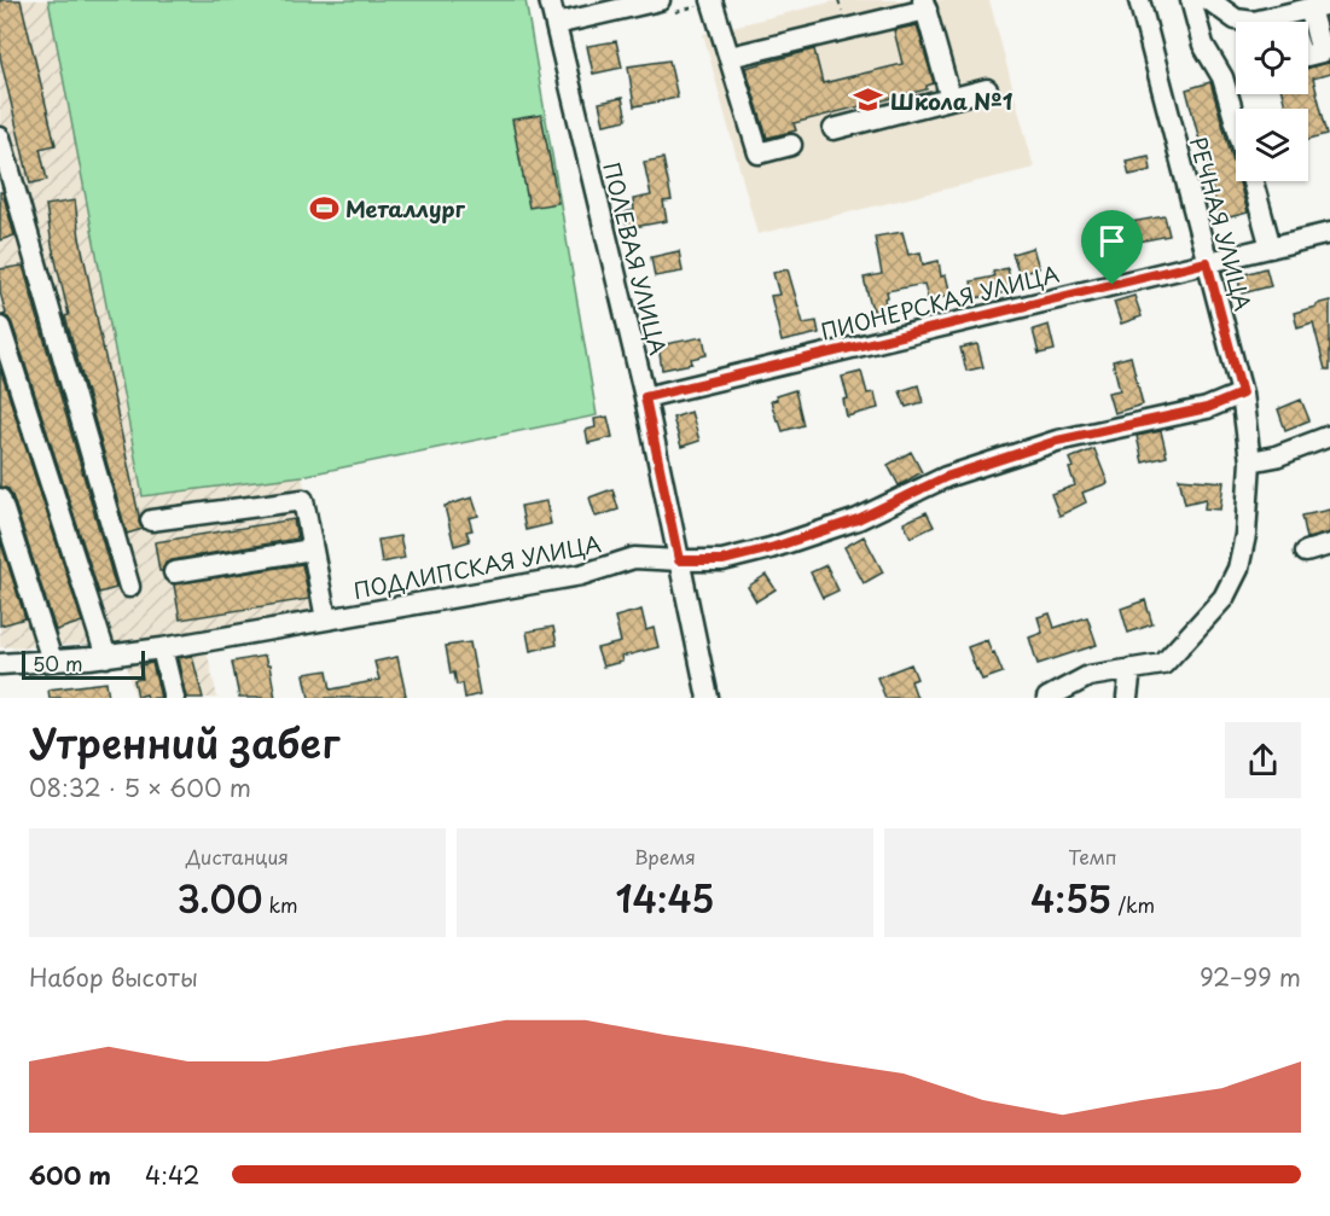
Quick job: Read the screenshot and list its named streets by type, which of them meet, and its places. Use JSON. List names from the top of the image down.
{
  "streets": {
    "street": [
      "РЕЧНАЯ УЛИЦА",
      "ПОЛЕВАЯ УЛИЦА",
      "ПИОНЕРСКАЯ УЛИЦА",
      "ПОДЛИПСКАЯ УЛИЦА"
    ]
  },
  "crossings": [
    ["РЕЧНАЯ УЛИЦА", "ПИОНЕРСКАЯ УЛИЦА"],
    ["РЕЧНАЯ УЛИЦА", "ПОДЛИПСКАЯ УЛИЦА"],
    ["ПОЛЕВАЯ УЛИЦА", "ПИОНЕРСКАЯ УЛИЦА"],
    ["ПОЛЕВАЯ УЛИЦА", "ПОДЛИПСКАЯ УЛИЦА"]
  ],
  "places": {
    "school or university": ["Школа №1"],
    "sports": ["Металлург"]
  },
  "scale_bar": "50 m",
  "page": {
    "scale": "50 m",
    "heading": ["Утренний забег", "08:32 · 5 × 600 m"],
    "stats": [
      ["Дистанция", "3.00 km"],
      ["Время", "14:45"],
      ["Темп", "4:55 /km"]
    ],
    "chart": ["Набор высоты", "92–99 m"],
    "list": [
      {
        "name": "600 m",
        "note": "4:42"
      }
    ]
  }
}
